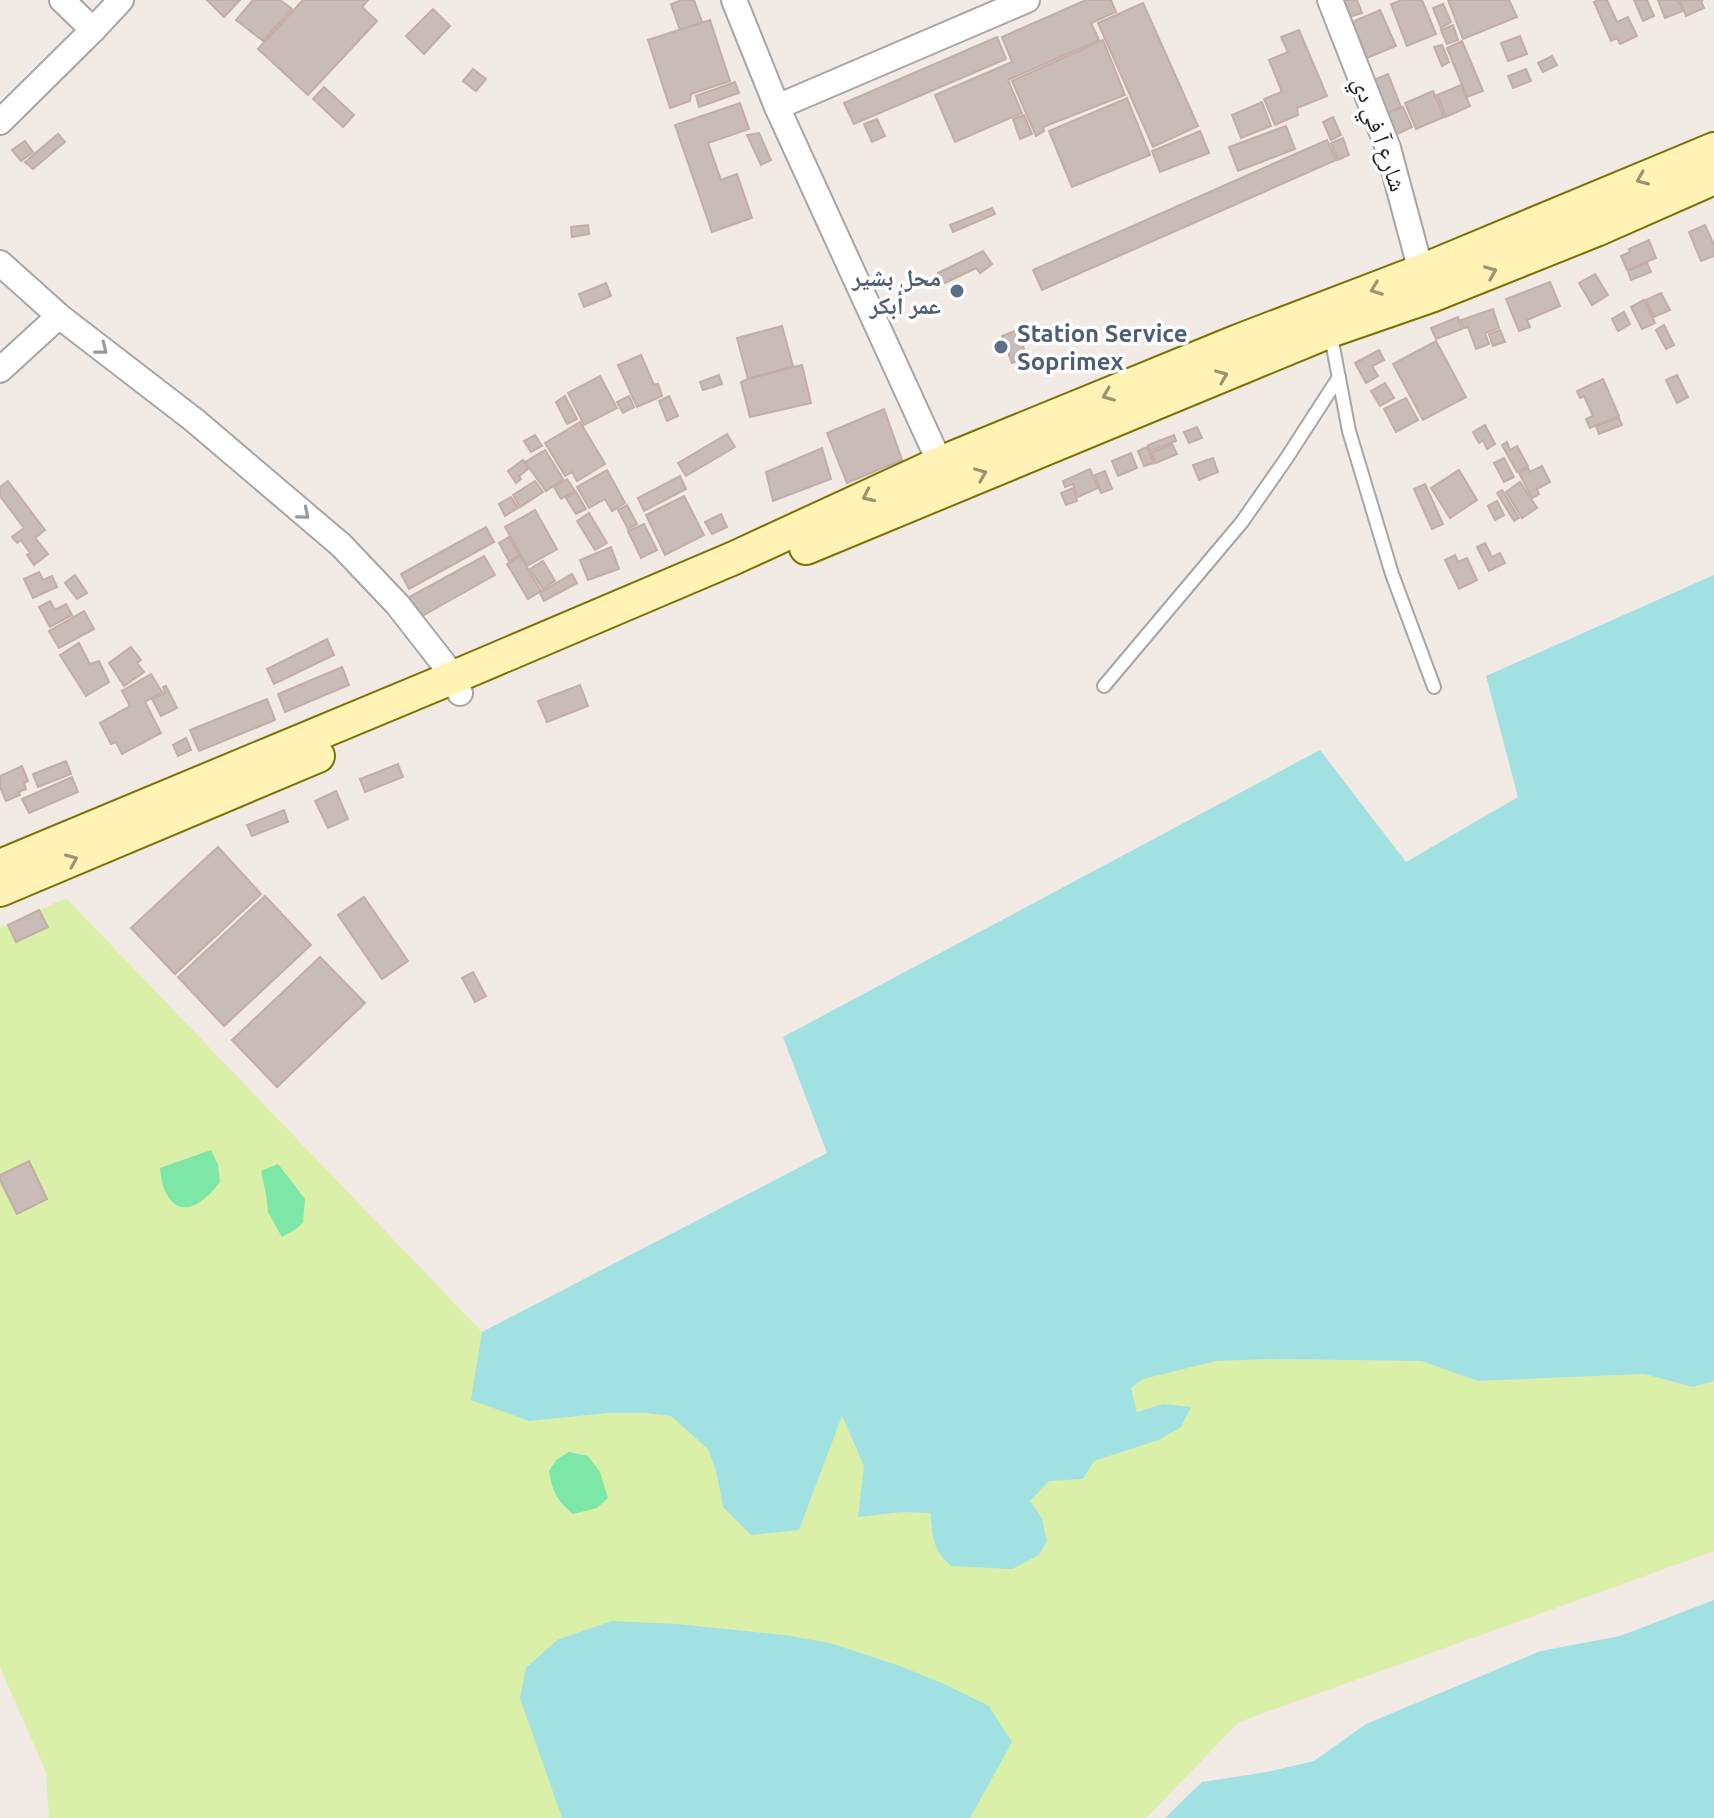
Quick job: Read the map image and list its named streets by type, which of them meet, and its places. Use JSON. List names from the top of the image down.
{
  "streets": {
    "street": ["شارع آ في دي"]
  },
  "places": ["محل بشير عمر أبكر", "Station Service Soprimex"]
}
